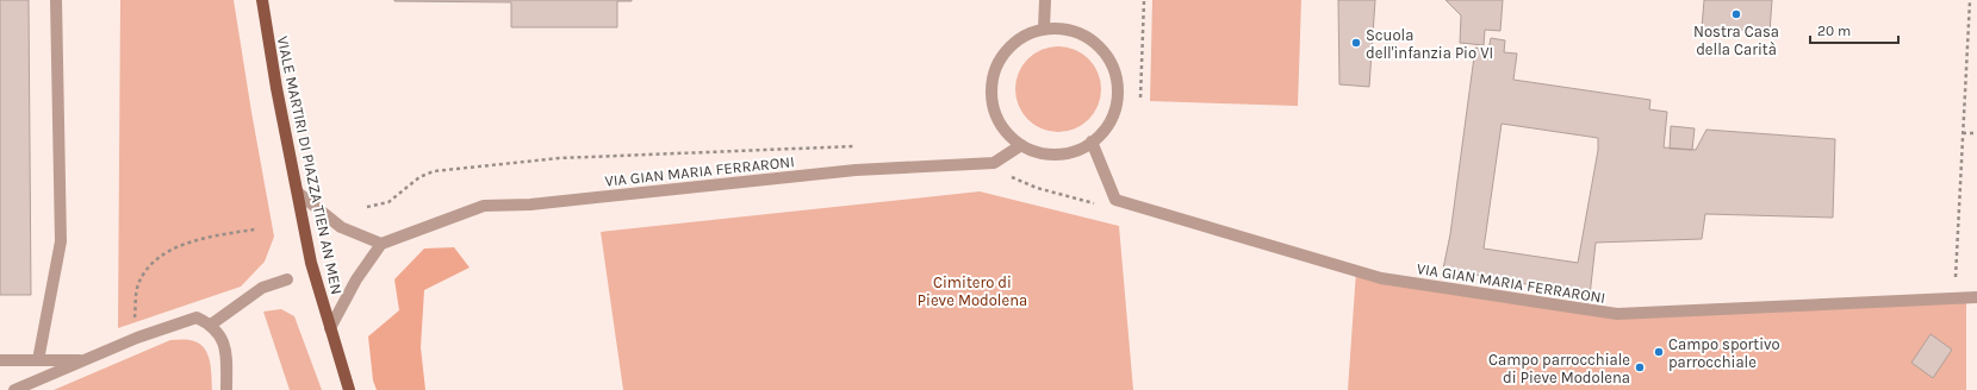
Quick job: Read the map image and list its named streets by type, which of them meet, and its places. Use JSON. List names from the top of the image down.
{
  "streets": {
    "main road": ["VIALE MARTIRI DI PIAZZA TIEN AN MEN"],
    "street": ["VIA GIAN MARIA FERRARONI"]
  },
  "parks": ["Cimitero di Pieve Modolena"],
  "places": [
    "Nostra Casa della Carità",
    "Scuola dell'infanzia Pio VI",
    "Campo sportivo parrocchiale",
    "Campo parrocchiale di Pieve Modolena"
  ],
  "scale_bar": "20 m"
}
